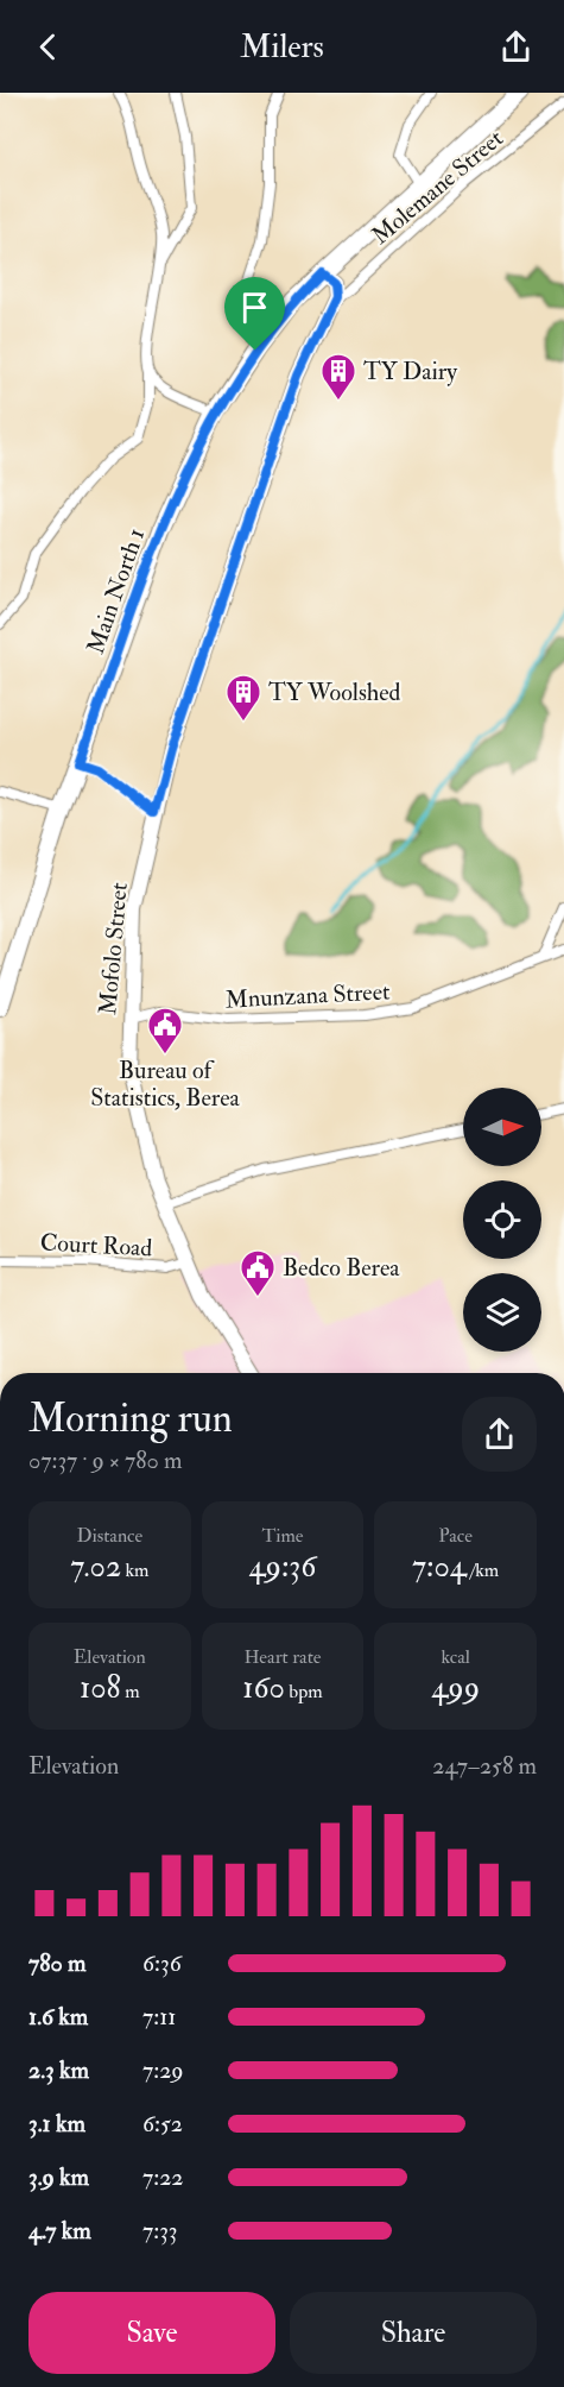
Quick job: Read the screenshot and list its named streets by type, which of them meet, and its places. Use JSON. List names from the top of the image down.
{
  "streets": {
    "main road": ["Main North 1", "Mofolo Street"],
    "street": ["Molemane Street", "Mnunzana Street", "Court Road"]
  },
  "crossings": [
    ["Molemane Street", "Mofolo Street"],
    ["Mofolo Street", "Mnunzana Street"],
    ["Mofolo Street", "Court Road"]
  ],
  "places": {
    "building": ["TY Dairy", "TY Woolshed"],
    "public building": ["Bureau of Statistics, Berea", "Bedco Berea"]
  },
  "north": "right",
  "page": {
    "header": "Milers",
    "heading": ["Morning run", "07:37 · 9 × 780 m"],
    "stats": [
      ["Distance", "7.02 km"],
      ["Time", "49:36"],
      ["Pace", "7:04 /km"],
      ["Elevation", "108 m"],
      ["Heart rate", "160 bpm"],
      ["kcal", "499"]
    ],
    "chart": ["Elevation", "247–258 m"],
    "list": [
      {
        "name": "780 m",
        "note": "6:36"
      },
      {
        "name": "1.6 km",
        "note": "7:11"
      },
      {
        "name": "2.3 km",
        "note": "7:29"
      },
      {
        "name": "3.1 km",
        "note": "6:52"
      },
      {
        "name": "3.9 km",
        "note": "7:22"
      },
      {
        "name": "4.7 km",
        "note": "7:33"
      }
    ],
    "buttons": ["Save", "Share"]
  }
}
